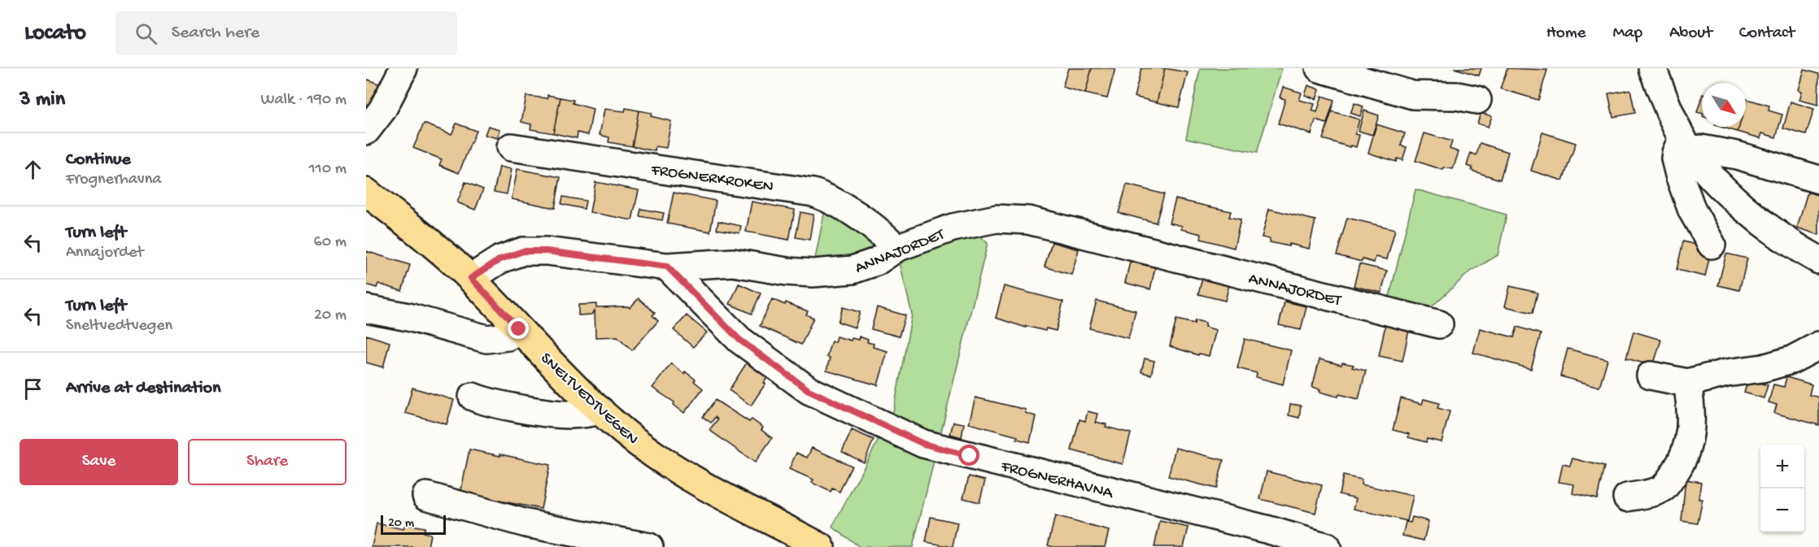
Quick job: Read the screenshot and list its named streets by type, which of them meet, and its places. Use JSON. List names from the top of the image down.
{
  "streets": {
    "main road": ["SNELTVEDTVEGEN"],
    "street": ["FROGNERKROKEN", "ANNAJORDET", "FROGNERHAVNA"]
  },
  "crossings": [
    ["FROGNERKROKEN", "ANNAJORDET"],
    ["ANNAJORDET", "SNELTVEDTVEGEN"],
    ["ANNAJORDET", "FROGNERHAVNA"]
  ],
  "scale_bar": "20 m",
  "north": "bottom right",
  "page": {
    "header": "Locato",
    "search": "Search here",
    "nav": [
      "Home",
      "Map",
      "About",
      "Contact"
    ],
    "heading": ["3 min", "Walk · 190 m"],
    "list": [
      ["Continue", "Frognerhavna", "110 m"],
      ["Turn left", "Annajordet", "60 m"],
      ["Turn left", "Sneltvedtvegen", "20 m"],
      "Arrive at destination"
    ],
    "buttons": ["Save", "Share"],
    "map_buttons": ["+", "−"],
    "scale": "20 m"
  }
}
